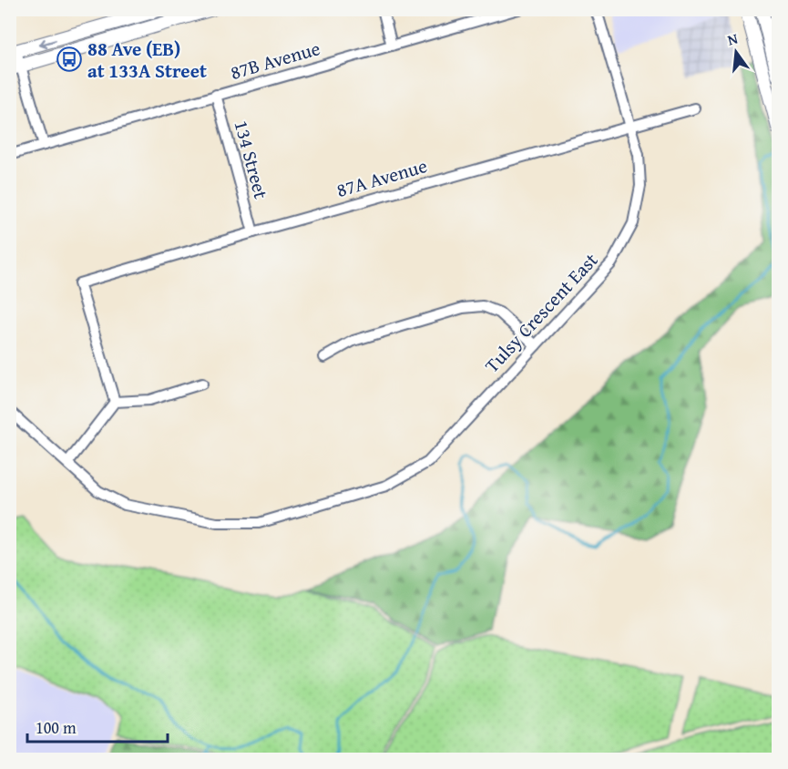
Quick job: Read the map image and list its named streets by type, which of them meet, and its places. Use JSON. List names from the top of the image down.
{
  "streets": {
    "street": [
      "87B Avenue",
      "134 Street",
      "87A Avenue",
      "Tulsy Crescent East"
    ]
  },
  "crossings": [
    ["87B Avenue", "134 Street"],
    ["134 Street", "87A Avenue"],
    ["87A Avenue", "Tulsy Crescent East"]
  ],
  "places": {
    "bus stop": ["88 Ave (EB) at 133A Street"]
  },
  "scale_bar": "100 m",
  "north": "top"
}
